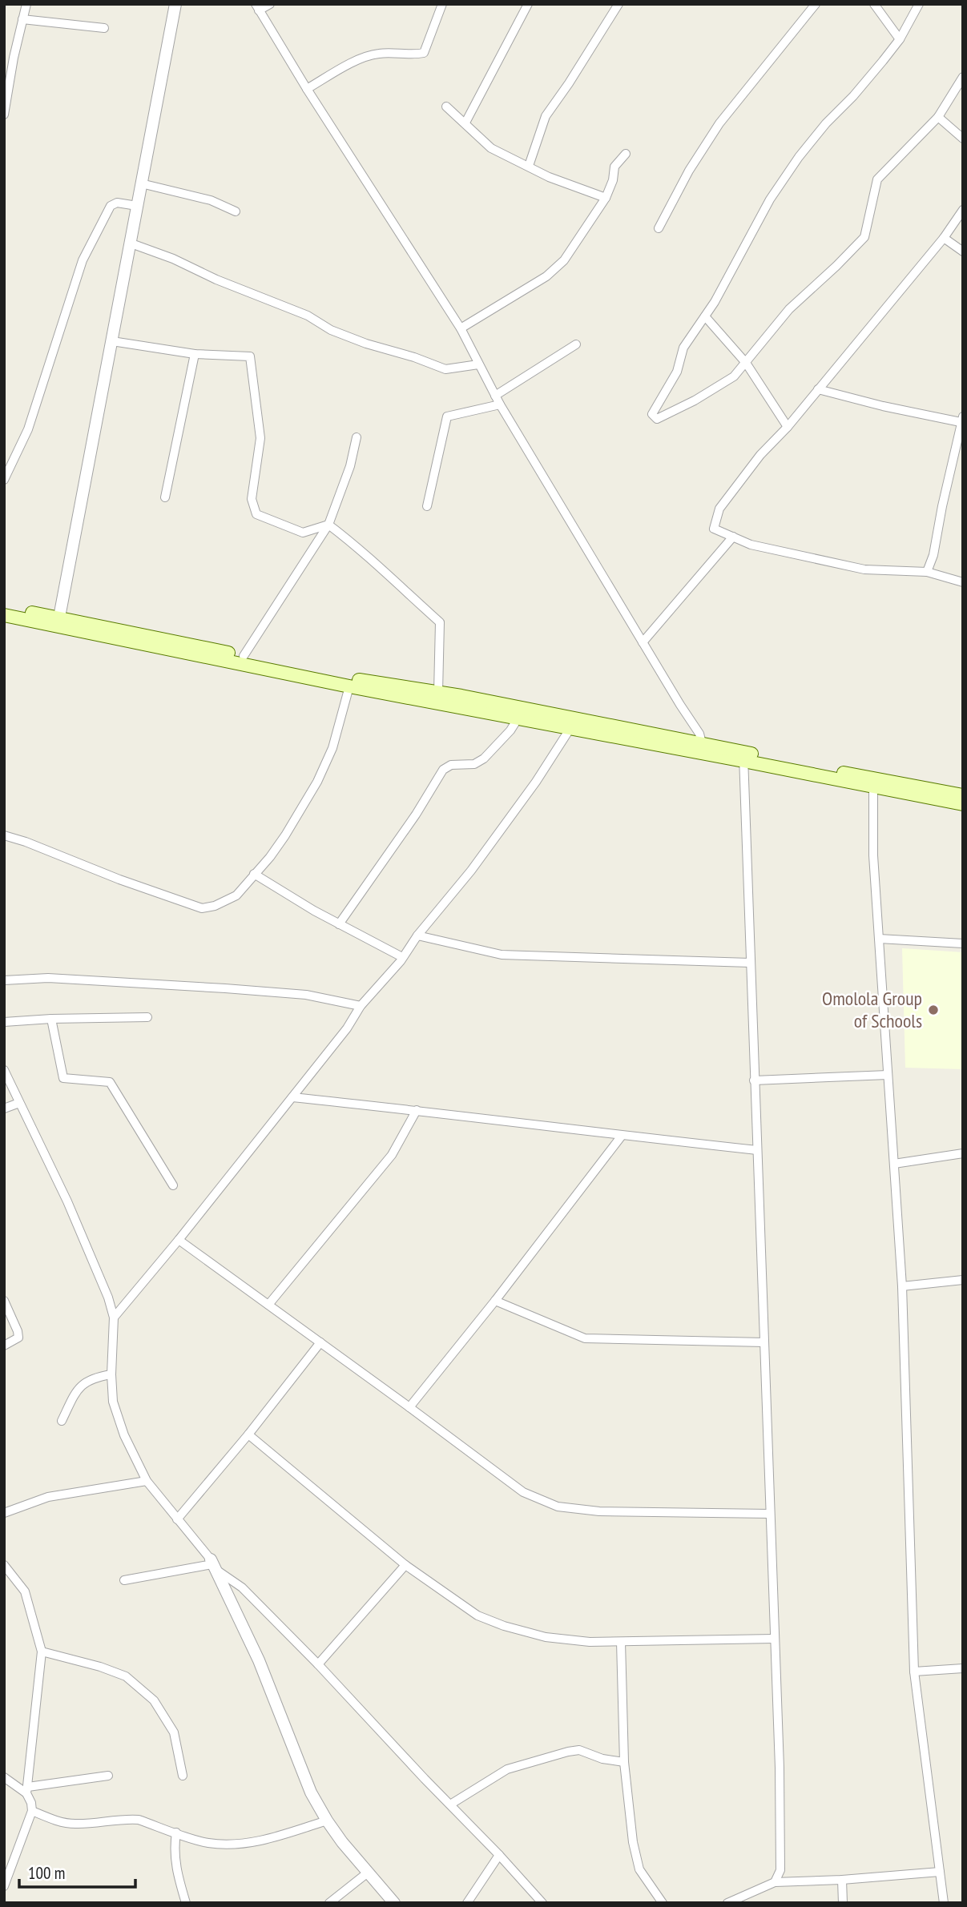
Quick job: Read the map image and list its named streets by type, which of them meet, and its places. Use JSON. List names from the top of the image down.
{
  "places": ["Omolola Group of Schools"],
  "scale_bar": "100 m"
}
